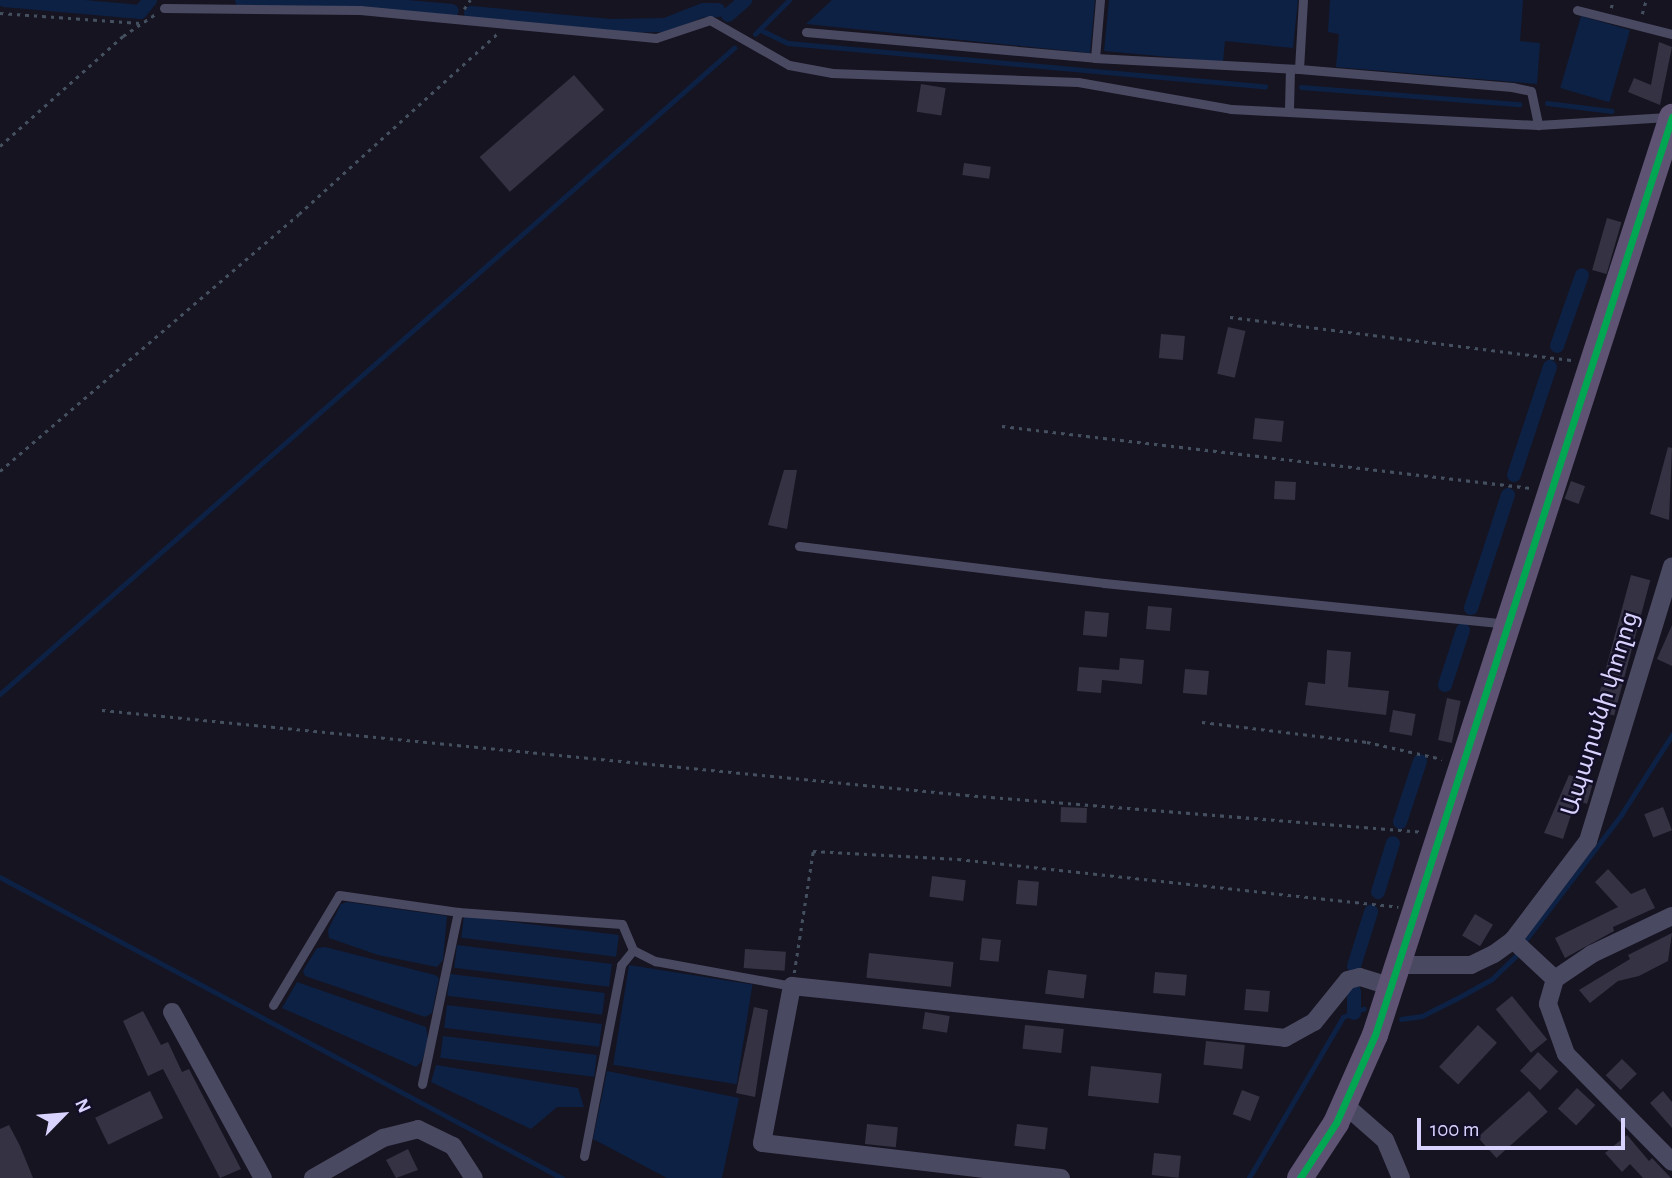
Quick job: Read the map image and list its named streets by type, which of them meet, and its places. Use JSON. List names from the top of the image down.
{
  "streets": {
    "street": ["Ապարանի փողոց"]
  },
  "scale_bar": "100 m",
  "north": "top right"
}
